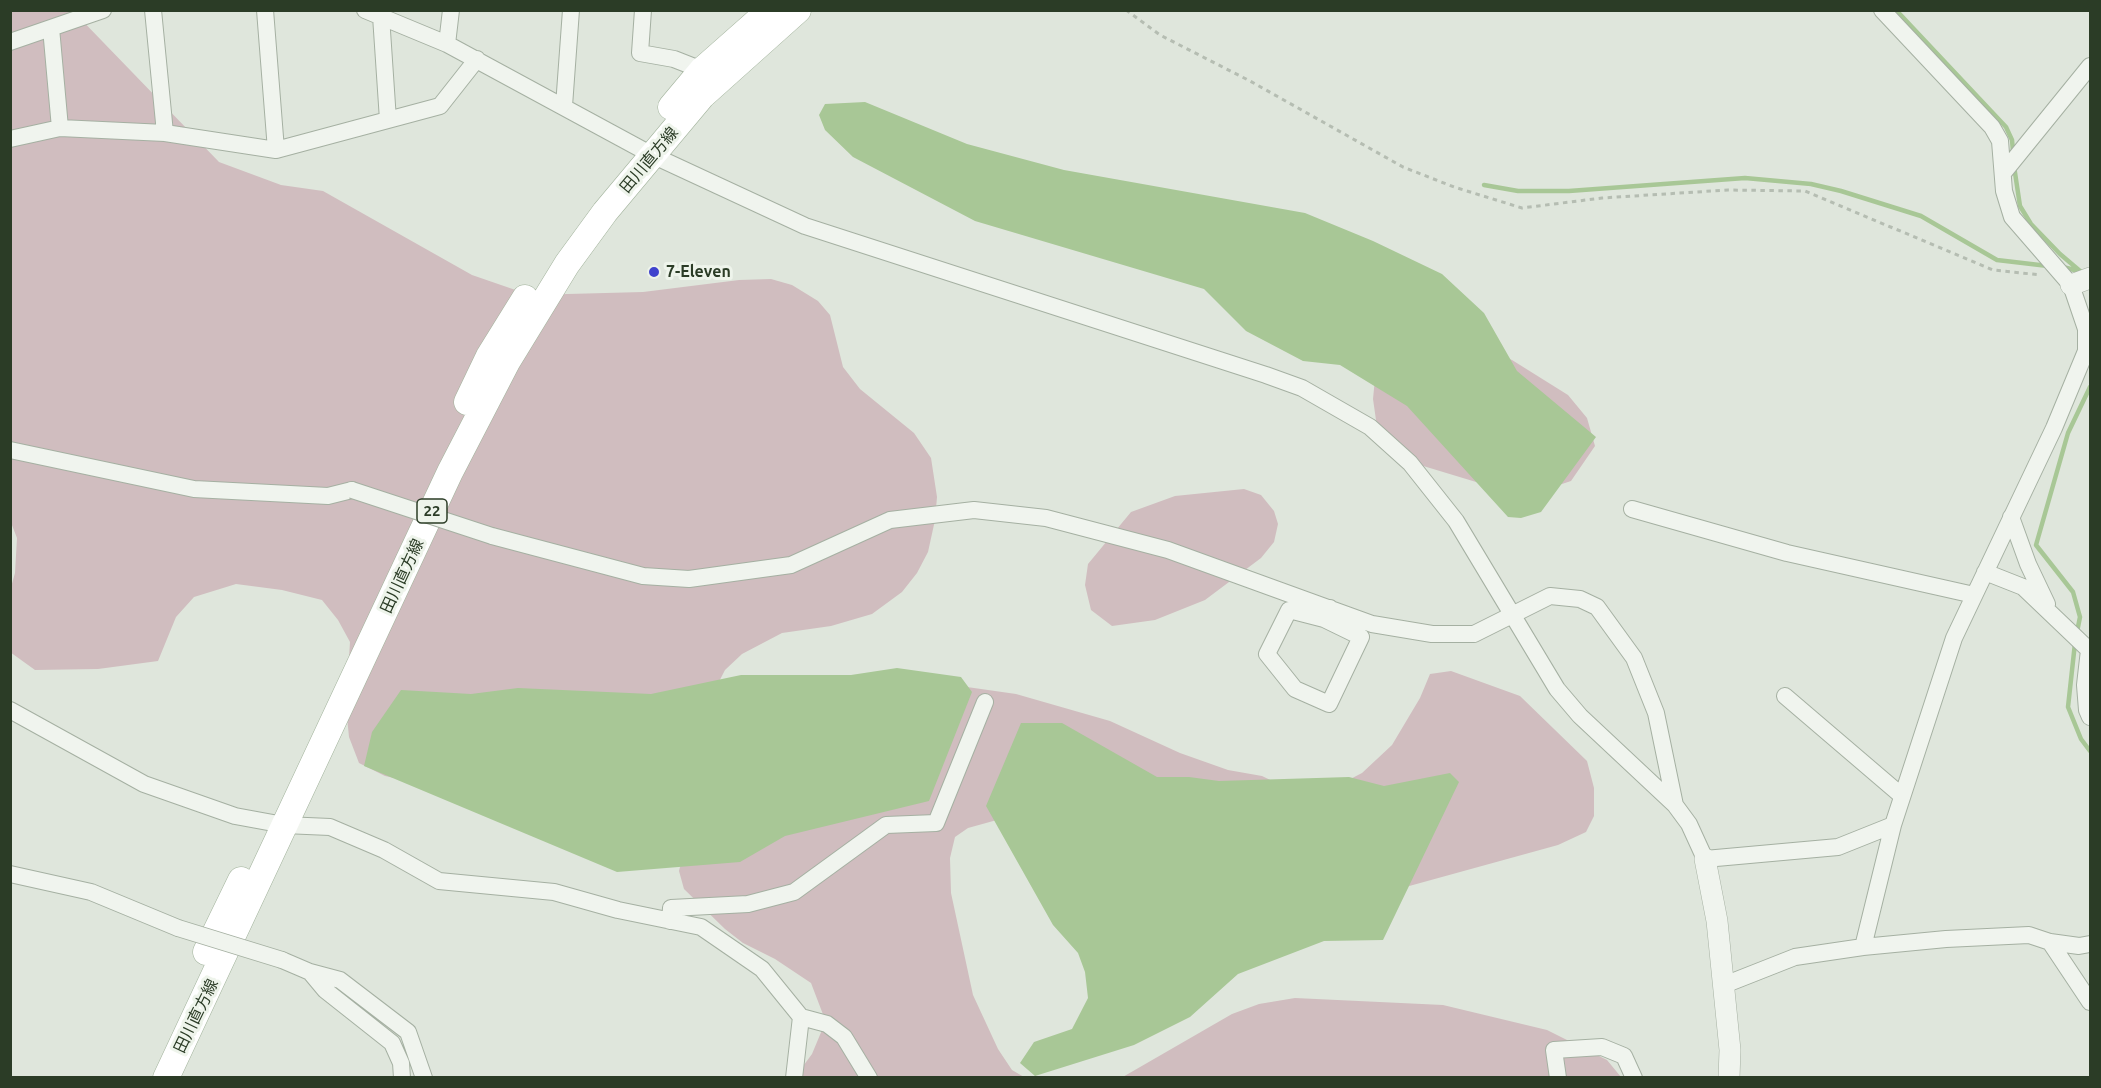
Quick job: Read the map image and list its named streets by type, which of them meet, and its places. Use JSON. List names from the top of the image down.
{
  "streets": {
    "main road": ["田川直方線", "22"]
  },
  "places": ["7-Eleven"]
}
